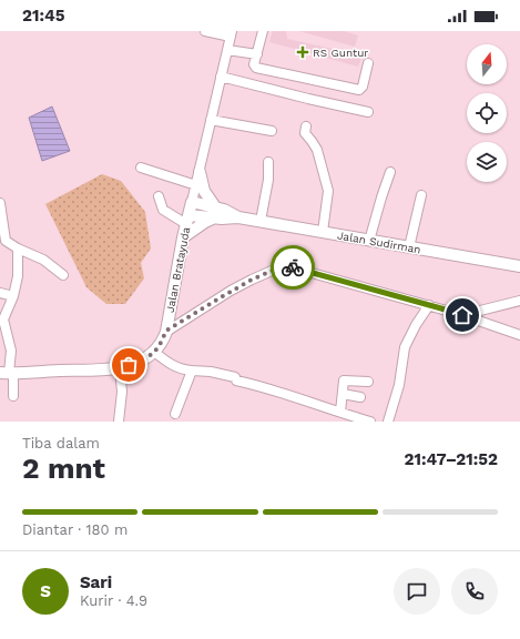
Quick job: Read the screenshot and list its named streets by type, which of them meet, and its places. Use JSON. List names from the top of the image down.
{
  "streets": {
    "main road": ["Jalan Sudirman", "Jalan Bratayuda"]
  },
  "places": {
    "health": ["RS Guntur"]
  },
  "north": "top",
  "page": {
    "status": "21:45",
    "heading": ["2 mnt", "Tiba dalam", "21:47–21:52"],
    "panel": ["Sari", "Kurir · 4.9"],
    "bar": "Diantar · 180 m",
    "round": "S"
  }
}
